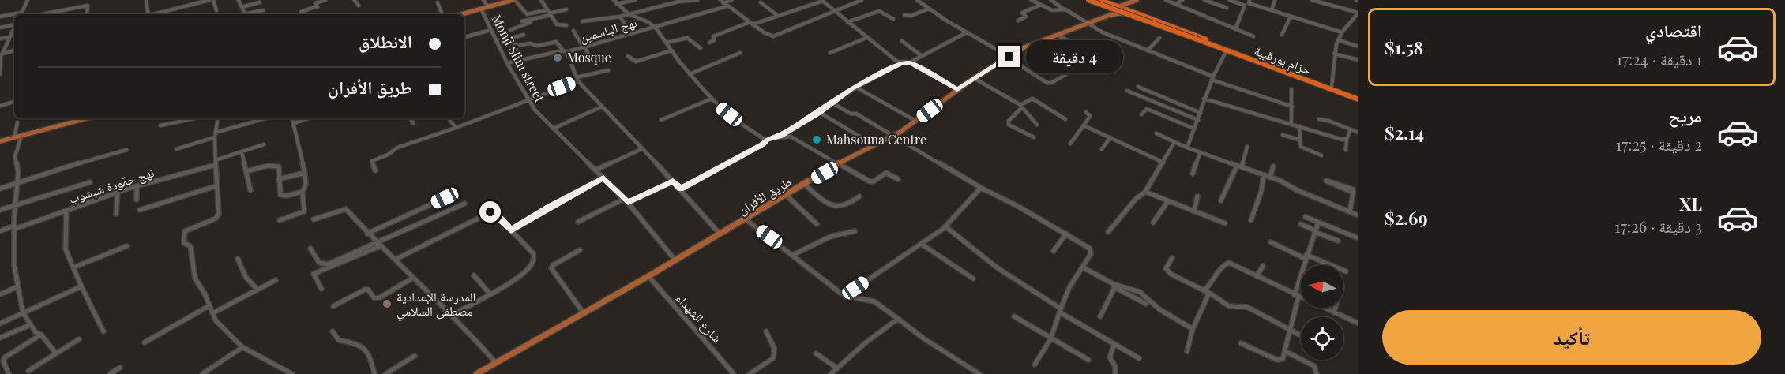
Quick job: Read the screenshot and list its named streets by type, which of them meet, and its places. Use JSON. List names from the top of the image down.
{
  "streets": {
    "highway": ["حزام بورقيبة"],
    "main road": ["طريق الأفران"],
    "street": [
      "نهج الياسمين",
      "Monji Slim street",
      "نهج حمّودة شبشوب",
      "شارع الشهداء"
    ]
  },
  "crossings": [
    ["نهج الياسمين", "Monji Slim street"],
    ["Monji Slim street", "طريق الأفران"],
    ["طريق الأفران", "شارع الشهداء"]
  ],
  "places": ["Mosque", "Mahsouna Centre", "المدرسة الإعدادية مصطفى السلامي"],
  "north": "left",
  "page": {
    "list": [
      {
        "name": "اقتصادي",
        "note": "1 دقيقة · 17:24",
        "value": "$1.58"
      },
      {
        "name": "مريح",
        "note": "2 دقيقة · 17:25",
        "value": "$2.14"
      },
      {
        "name": "XL",
        "note": "3 دقيقة · 17:26",
        "value": "$2.69"
      }
    ],
    "banner": ["الانطلاق", "طريق الأفران"],
    "bubble": "4 دقيقة",
    "buttons": "تأكيد"
  }
}
